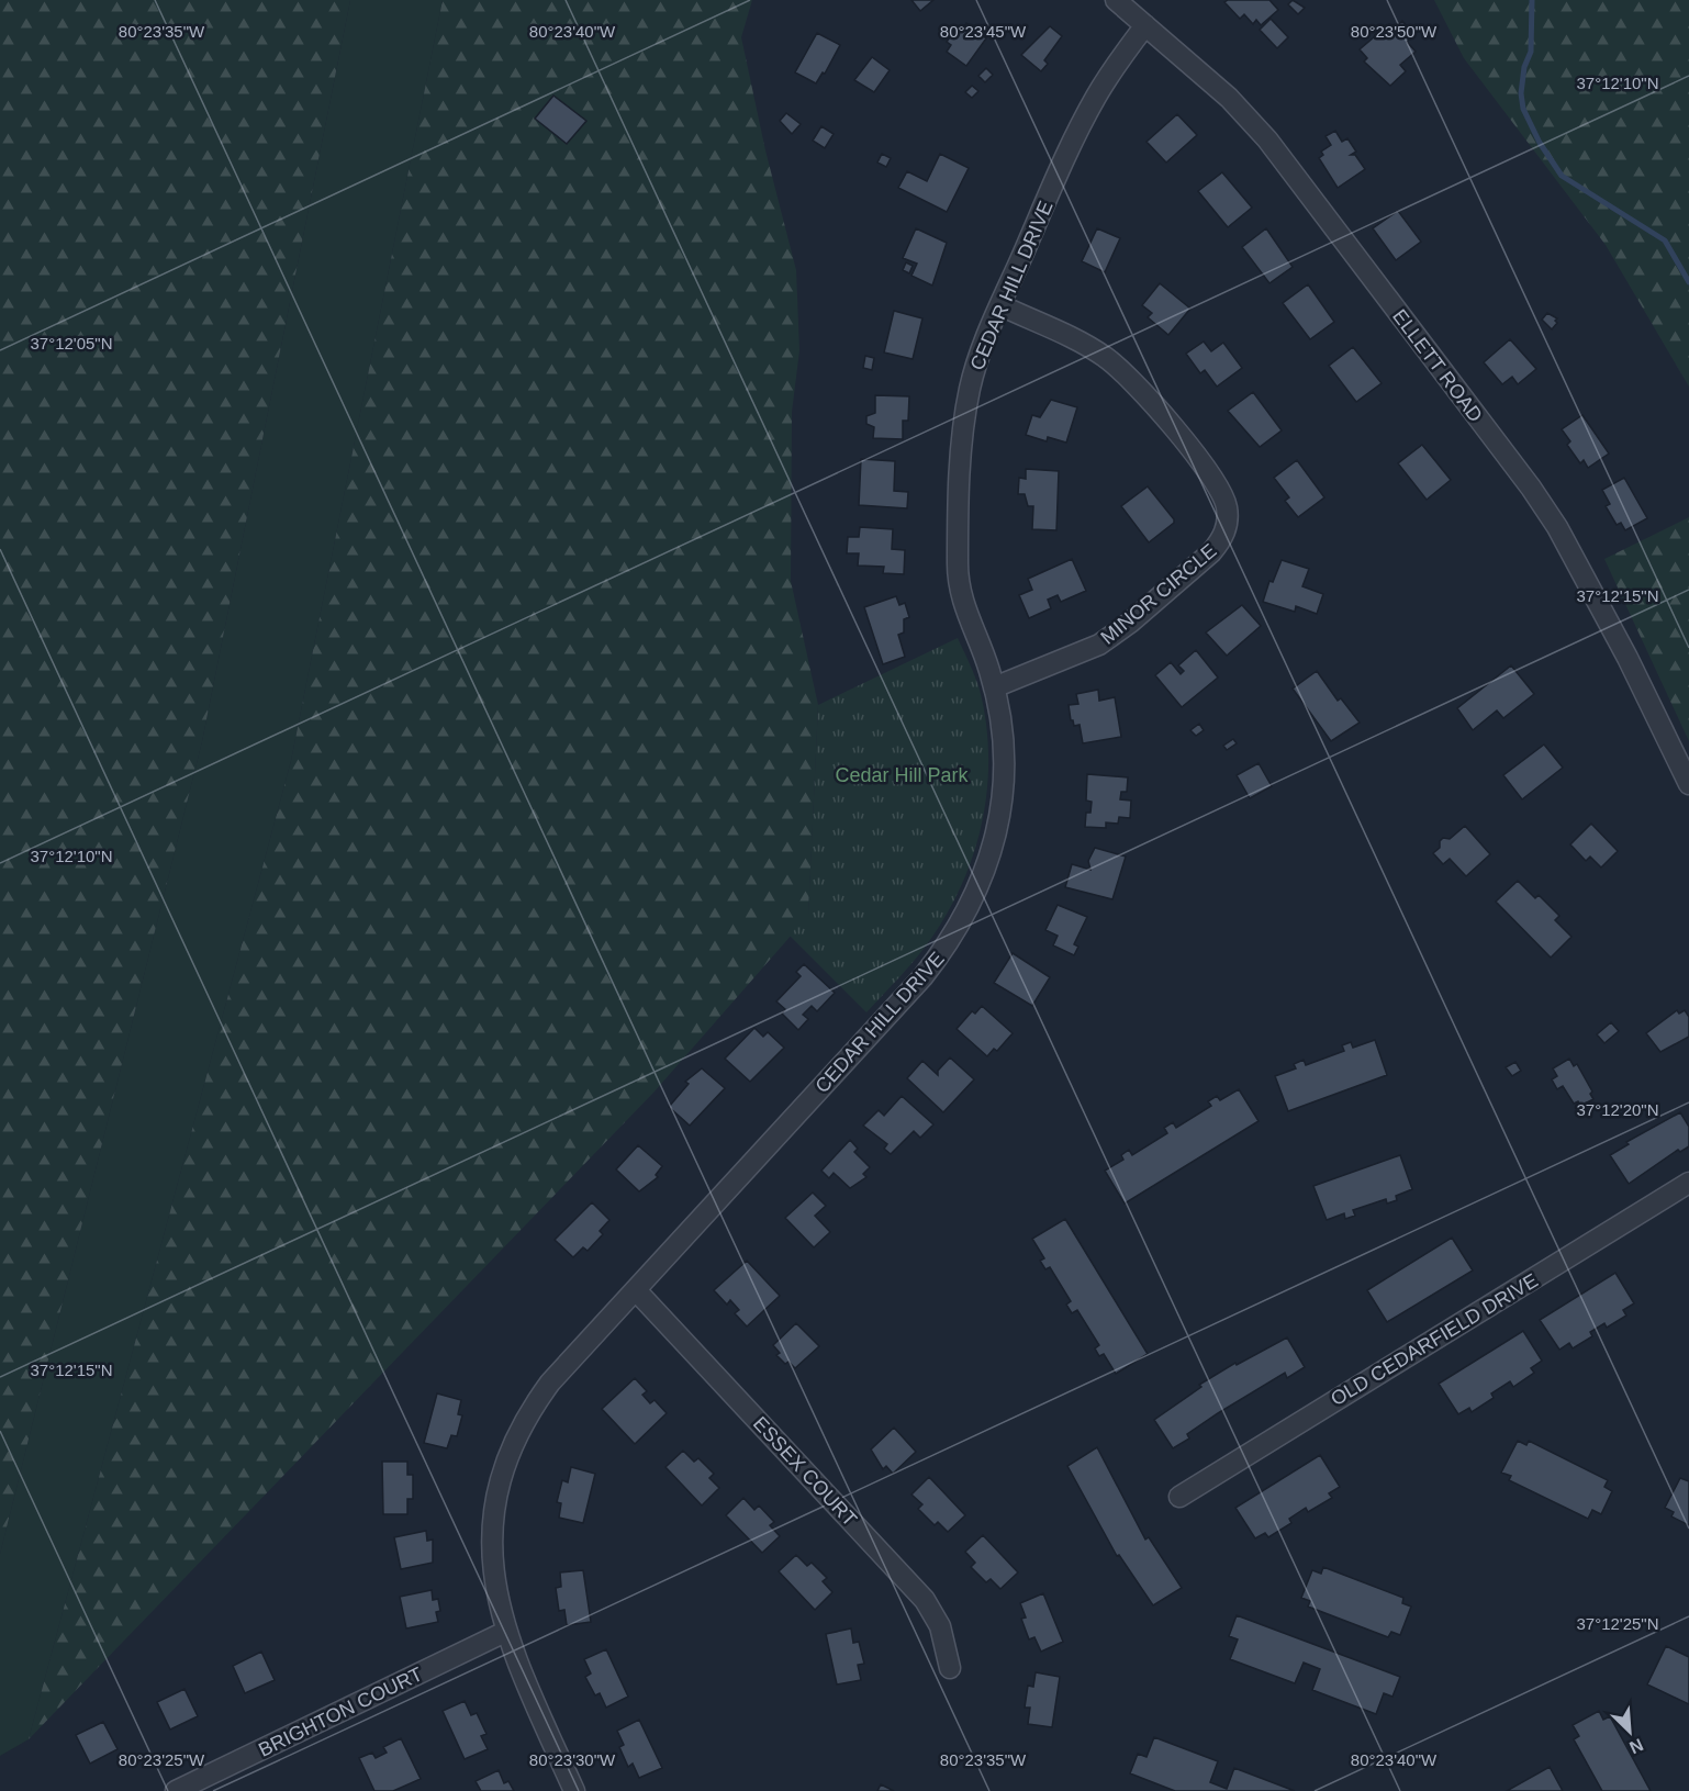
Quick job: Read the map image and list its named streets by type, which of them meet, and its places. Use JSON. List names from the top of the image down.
{
  "streets": {
    "street": [
      "CEDAR HILL DRIVE",
      "ELLETT ROAD",
      "MINOR CIRCLE",
      "OLD CEDARFIELD DRIVE",
      "ESSEX COURT",
      "BRIGHTON COURT"
    ]
  },
  "crossings": [
    ["CEDAR HILL DRIVE", "ELLETT ROAD"],
    ["CEDAR HILL DRIVE", "MINOR CIRCLE"],
    ["CEDAR HILL DRIVE", "ESSEX COURT"],
    ["CEDAR HILL DRIVE", "BRIGHTON COURT"]
  ],
  "parks": ["Cedar Hill Park"],
  "north": "bottom right",
  "coordinates": [
    "80°23'35\"W",
    "80°23'40\"W",
    "80°23'45\"W",
    "80°23'50\"W",
    "37°12'10\"N",
    "37°12'05\"N",
    "37°12'15\"N",
    "37°12'20\"N",
    "37°12'25\"N",
    "80°23'25\"W",
    "80°23'30\"W"
  ]
}
